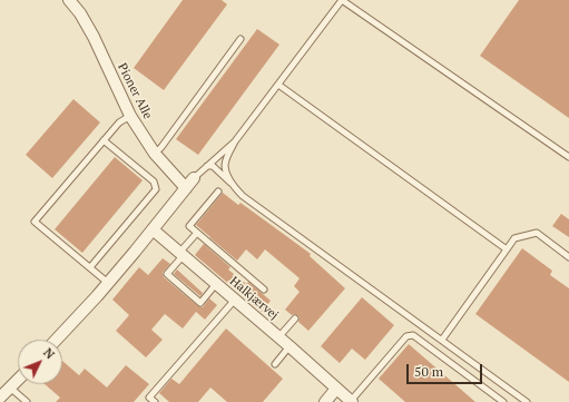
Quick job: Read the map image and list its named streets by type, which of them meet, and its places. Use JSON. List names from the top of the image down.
{
  "streets": {
    "street": ["Pioner Alle", "Halkjærvej"]
  },
  "scale_bar": "50 m",
  "north": "top right"
}
